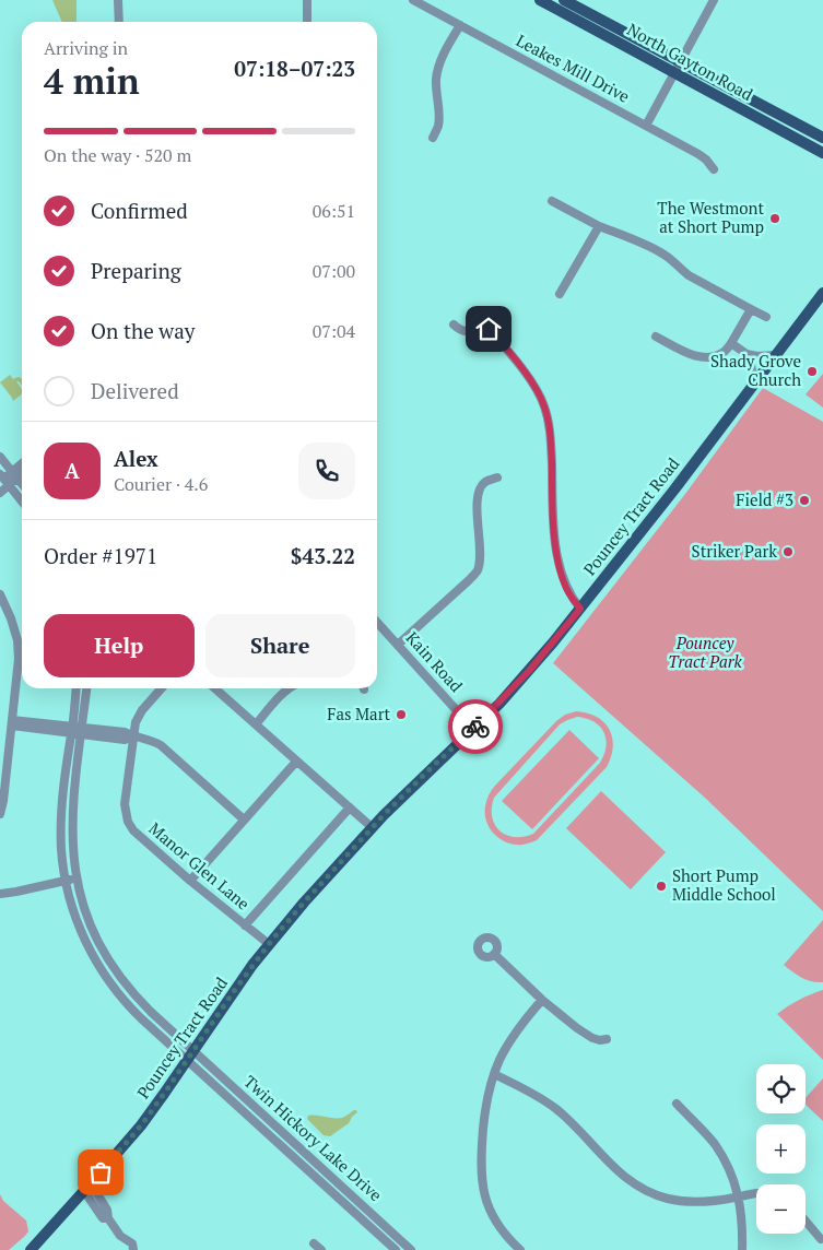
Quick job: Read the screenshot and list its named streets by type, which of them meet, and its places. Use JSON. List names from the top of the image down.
{
  "streets": {
    "main road": ["North Gayton Road", "Pouncey Tract Road"],
    "street": [
      "Leakes Mill Drive",
      "Kain Road",
      "Manor Glen Lane",
      "Twin Hickory Lake Drive"
    ]
  },
  "crossings": [
    ["Pouncey Tract Road", "Kain Road"],
    ["Pouncey Tract Road", "Manor Glen Lane"],
    ["Pouncey Tract Road", "Twin Hickory Lake Drive"]
  ],
  "parks": ["Pouncey Tract Park"],
  "places": [
    "The Westmont at Short Pump",
    "Shady Grove Church",
    "Field #3",
    "Striker Park",
    "Fas Mart",
    "Short Pump Middle School"
  ],
  "page": {
    "heading": ["4 min", "Arriving in", "07:18–07:23"],
    "panel": [
      "Alex",
      "Courier · 4.6",
      "Order #1971",
      "$43.22"
    ],
    "bar": "On the way · 520 m",
    "list": [
      ["Confirmed", "06:51"],
      ["Preparing", "07:00"],
      ["On the way", "07:04"],
      "Delivered"
    ],
    "round": "A",
    "buttons": ["Help", "Share"],
    "map_buttons": ["+", "−"]
  }
}
